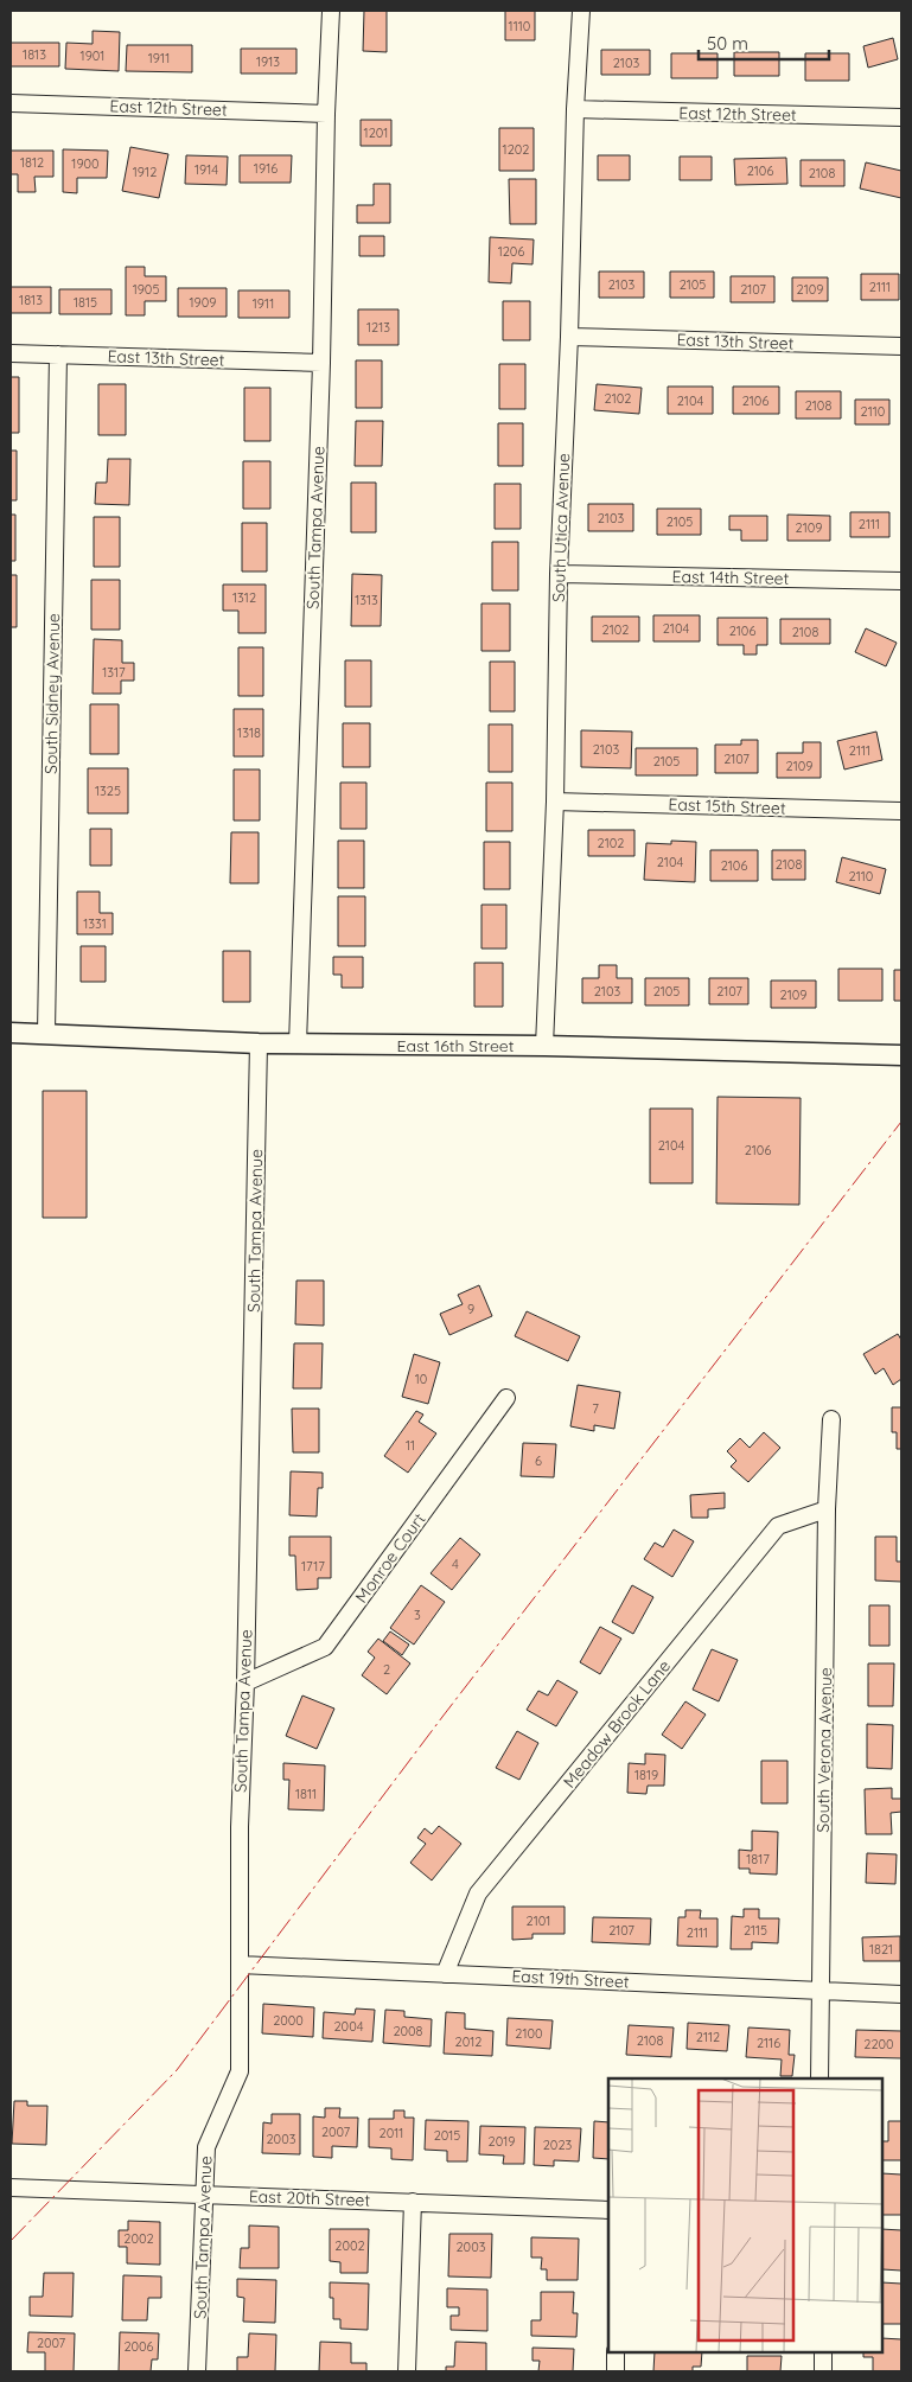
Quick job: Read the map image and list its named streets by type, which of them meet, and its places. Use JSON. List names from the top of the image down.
{
  "streets": {
    "street": [
      "East 12th Street",
      "East 13th Street",
      "South Tampa Avenue",
      "South Utica Avenue",
      "East 14th Street",
      "South Sidney Avenue",
      "East 15th Street",
      "East 16th Street",
      "Monroe Court",
      "Meadow Brook Lane",
      "South Verona Avenue",
      "East 19th Street",
      "East 20th Street"
    ]
  },
  "crossings": [
    ["East 12th Street", "South Tampa Avenue"],
    ["East 12th Street", "South Utica Avenue"],
    ["East 13th Street", "South Tampa Avenue"],
    ["East 13th Street", "South Utica Avenue"],
    ["East 13th Street", "South Sidney Avenue"],
    ["South Tampa Avenue", "East 16th Street"],
    ["South Tampa Avenue", "Monroe Court"],
    ["South Tampa Avenue", "East 19th Street"],
    ["South Tampa Avenue", "East 20th Street"],
    ["South Utica Avenue", "East 14th Street"],
    ["South Utica Avenue", "East 15th Street"],
    ["South Utica Avenue", "East 16th Street"],
    ["South Sidney Avenue", "East 16th Street"],
    ["Meadow Brook Lane", "South Verona Avenue"],
    ["Meadow Brook Lane", "East 19th Street"],
    ["South Verona Avenue", "East 19th Street"]
  ],
  "house_numbers": [
    "1110",
    "1813",
    "1901",
    "1911",
    "1913",
    "2103",
    "1201",
    "1202",
    "1812",
    "1900",
    "1916",
    "1914",
    "2106",
    "1912",
    "2108",
    "1206",
    "2103",
    "2105",
    "2111",
    "1905",
    "2107",
    "2109",
    "1813",
    "1815",
    "1909",
    "1911",
    "1213",
    "2102",
    "2104",
    "2106",
    "2108",
    "2110",
    "2103",
    "2105",
    "2111",
    "2109",
    "1312",
    "1313",
    "2104",
    "2102",
    "2106",
    "2108",
    "1317",
    "1318",
    "2103",
    "2111",
    "2107",
    "2105",
    "2109",
    "1325",
    "2102",
    "2104",
    "2108",
    "2106",
    "2110",
    "1331",
    "2103",
    "2105",
    "2107",
    "2109",
    "2104",
    "2106",
    "9",
    "10",
    "7",
    "11",
    "6",
    "4",
    "1717",
    "3",
    "2",
    "1819",
    "1811",
    "1817",
    "2101",
    "2107",
    "2115",
    "2111",
    "1821",
    "2000",
    "2004",
    "2008",
    "2100",
    "2112",
    "2108",
    "2012",
    "2116",
    "2200",
    "2007",
    "2011",
    "2015",
    "2003",
    "2019",
    "2023",
    "2002",
    "2002",
    "2003",
    "2007",
    "2006"
  ],
  "scale_bar": "50 m"
}
